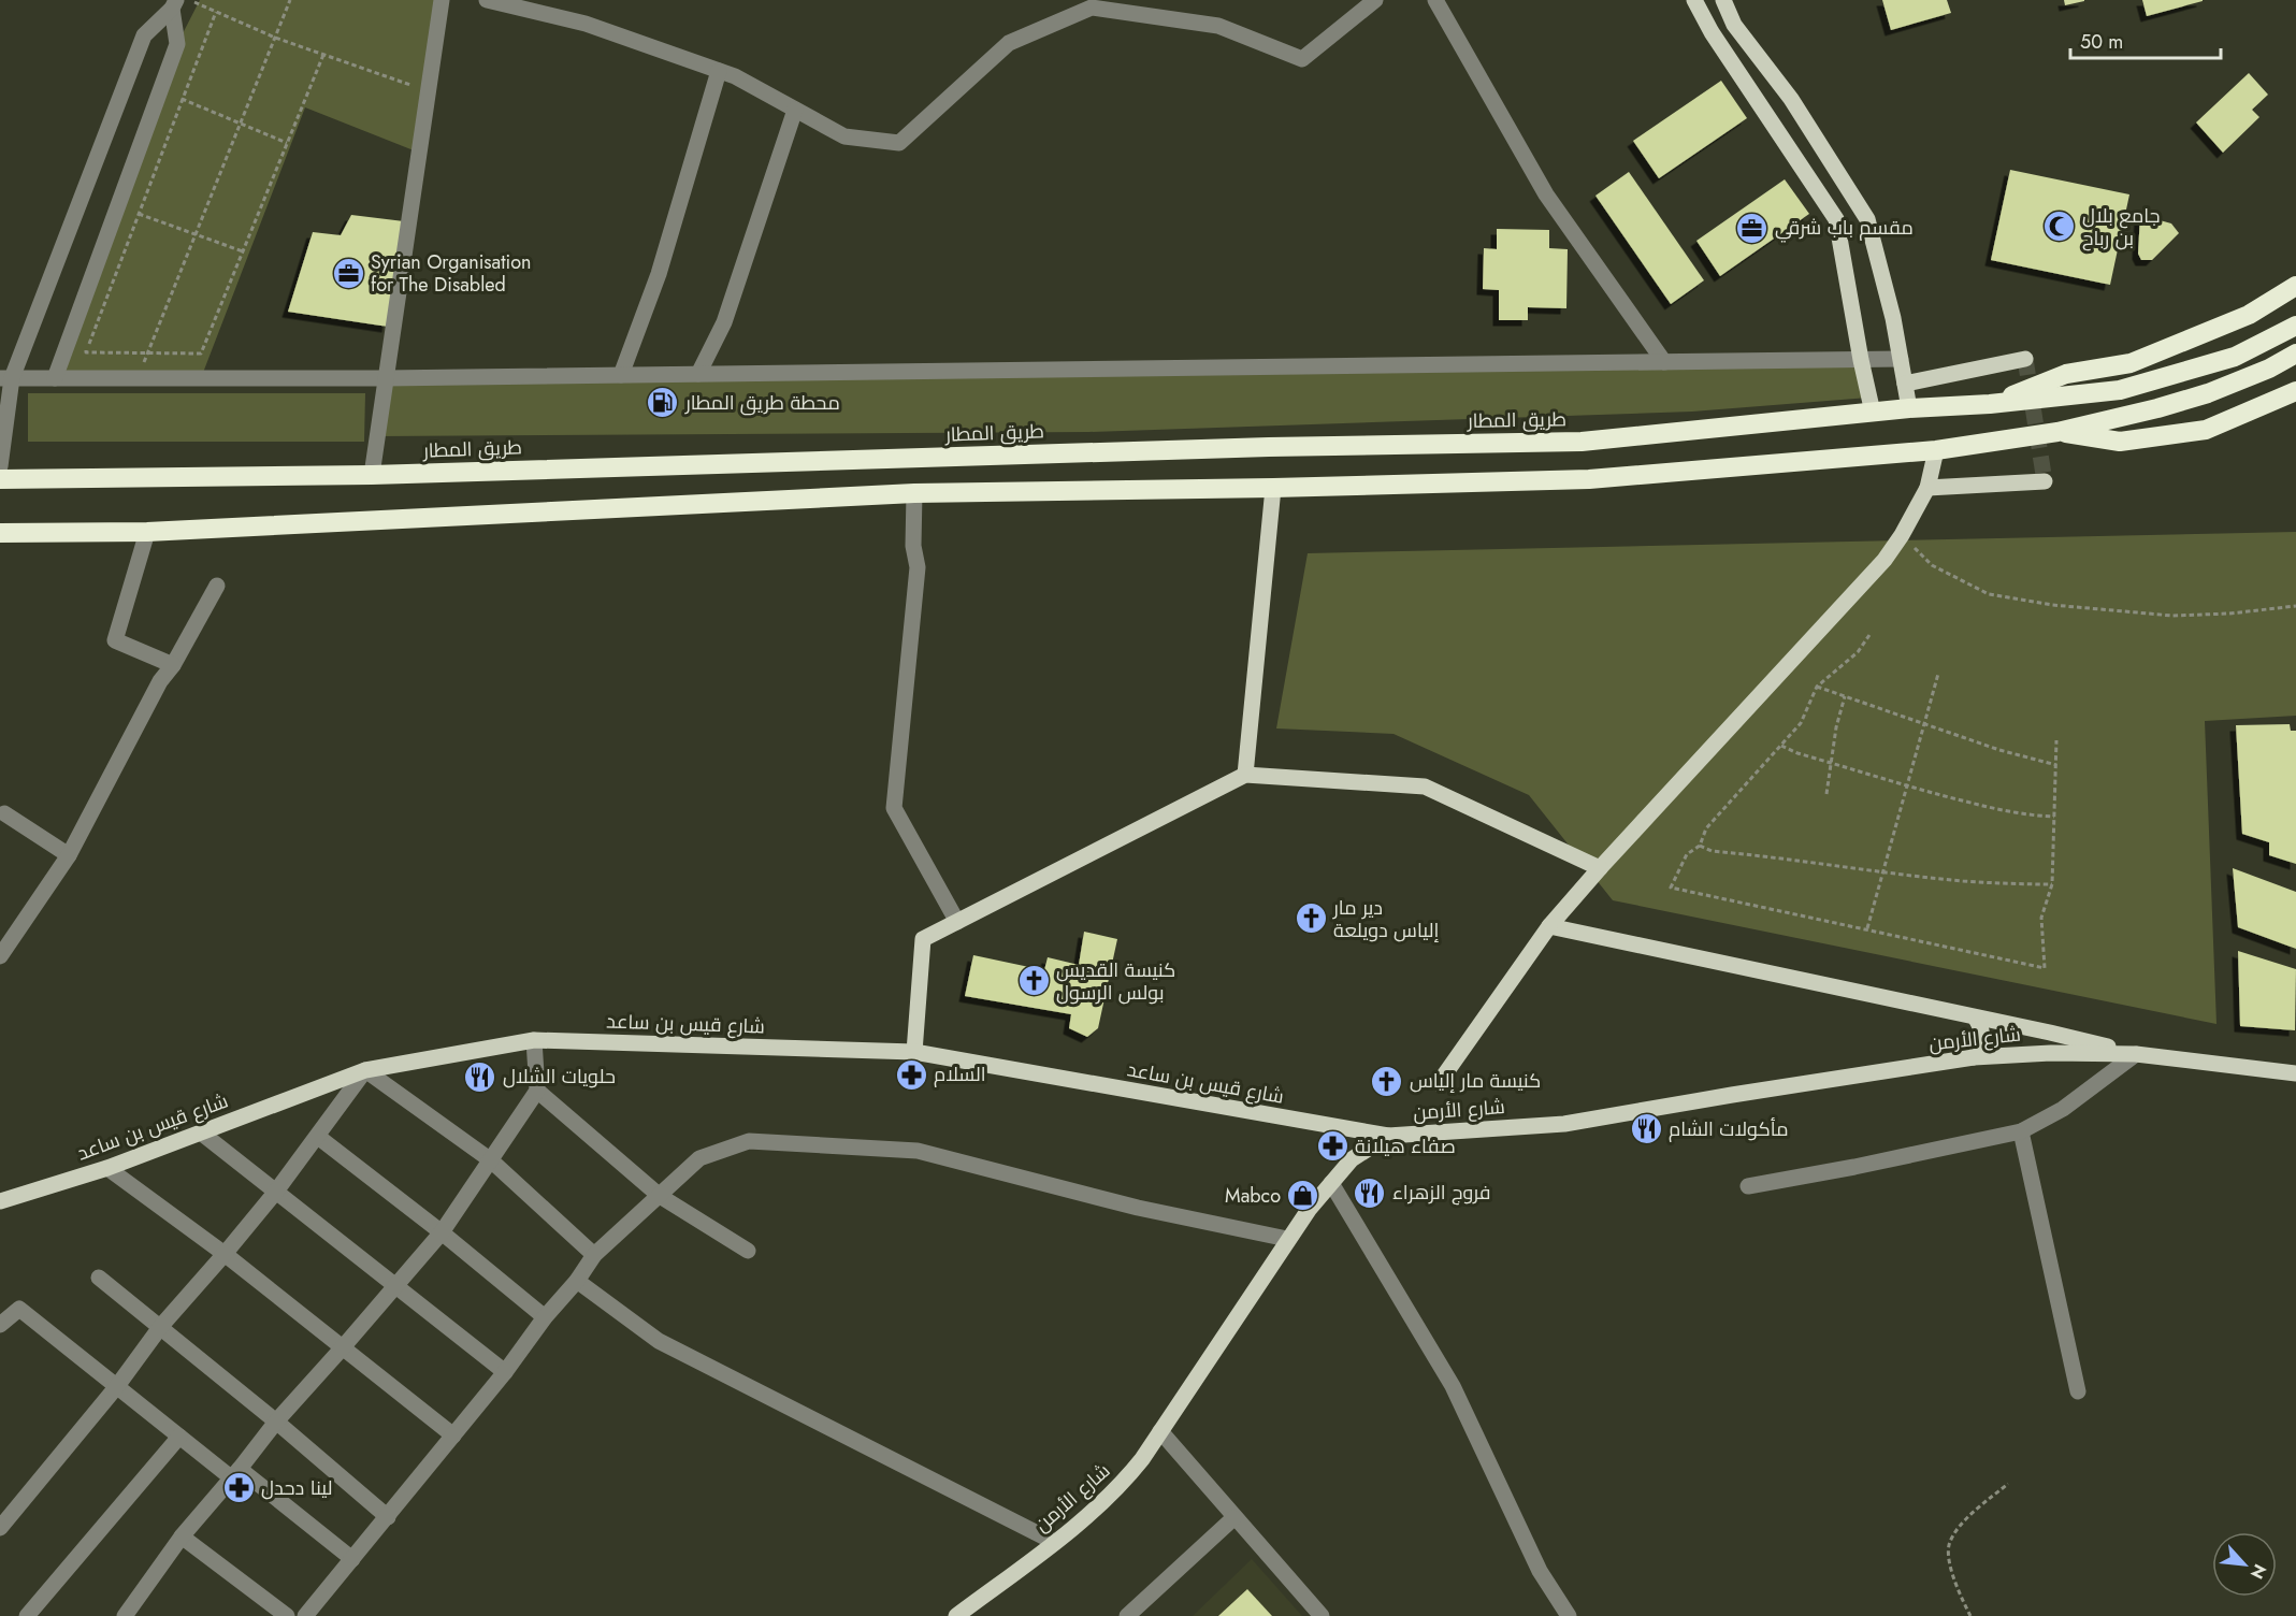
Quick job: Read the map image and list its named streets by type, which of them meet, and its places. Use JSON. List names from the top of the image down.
{
  "streets": {
    "highway": ["طريق المطار"],
    "main road": ["شارع قيس بن ساعد", "شارع الأرمن"]
  },
  "crossings": [
    ["شارع قيس بن ساعد", "شارع الأرمن"]
  ],
  "places": {
    "mosque": ["جامع بلال بن رباح"],
    "office": ["مقسم باب شرقي", "Syrian Organisation for The Disabled"],
    "fuel station": ["محطة طريق المطار"],
    "church": ["دير مار إلياس دويلعة", "كنيسة القديس بولس الرسول", "كنيسة مار إلياس"],
    "pharmacy": ["السلام", "صفاء هيلانة", "لينا دحدل"],
    "restaurant": ["حلويات الشلال", "مأكولات الشام", "فروج الزهراء"],
    "shop": ["Mabco"]
  },
  "scale_bar": "50 m",
  "north": "bottom right"
}
